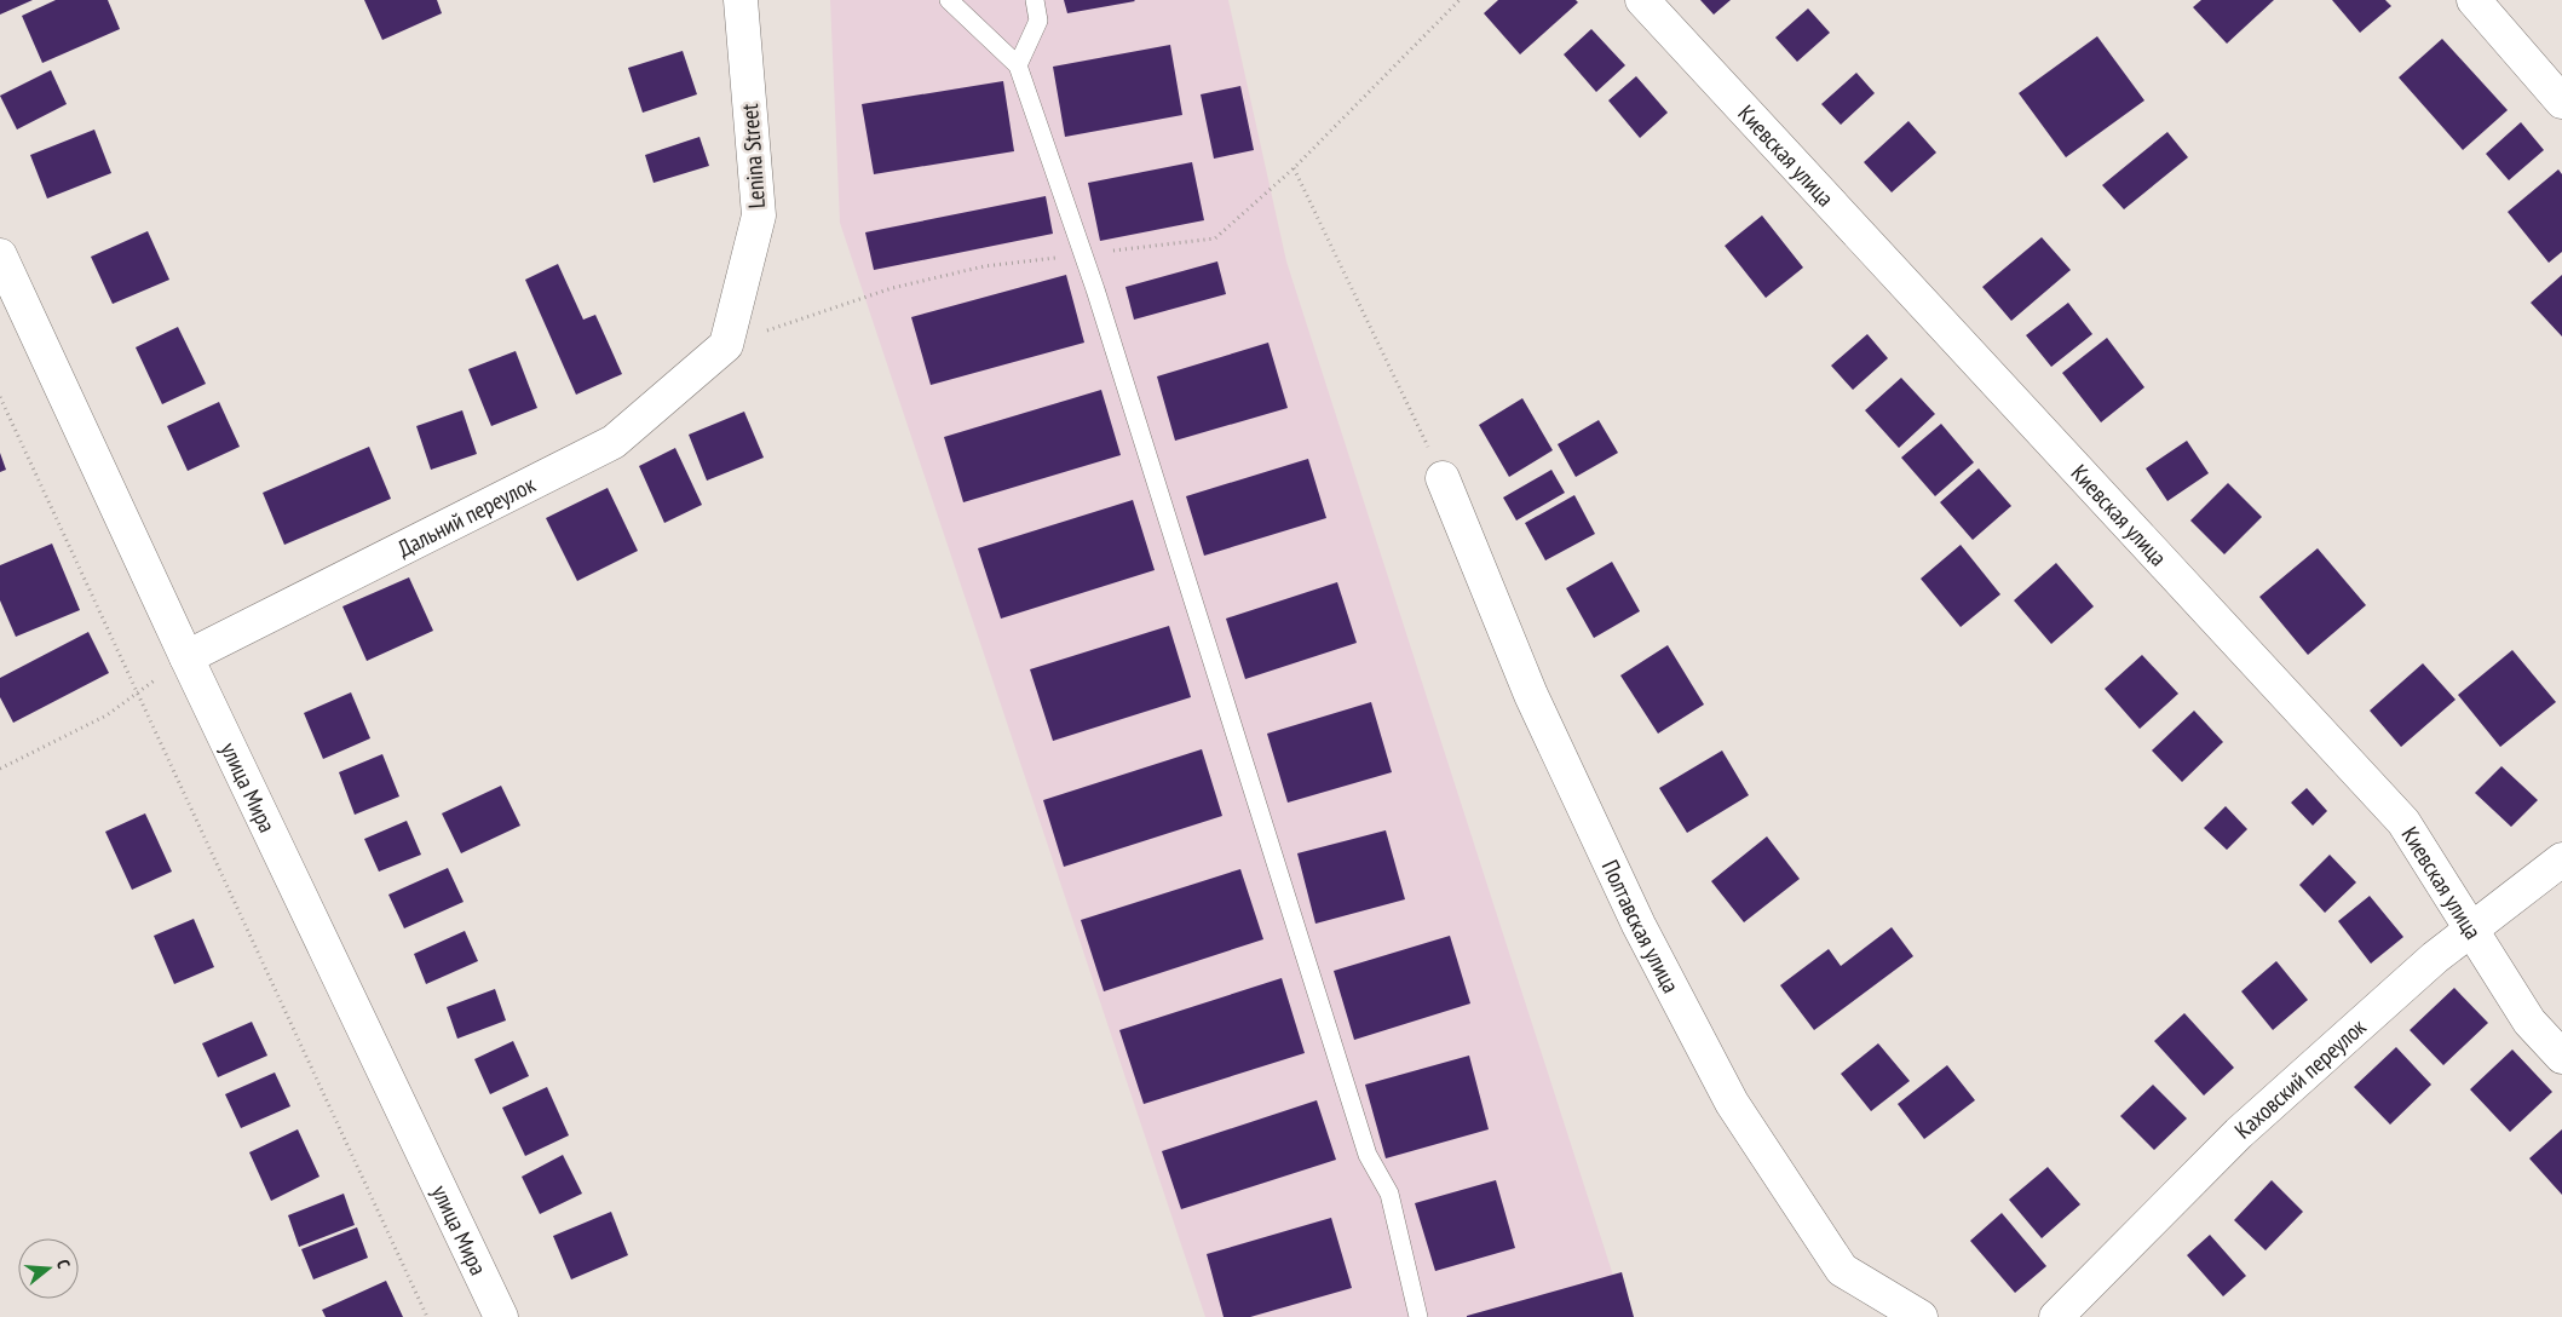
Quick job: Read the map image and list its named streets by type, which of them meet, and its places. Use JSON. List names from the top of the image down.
{
  "streets": {
    "street": [
      "Киевская улица",
      "Lenina Street",
      "Дальний переулок",
      "улица Мира",
      "Полтавская улица",
      "Каховский переулок"
    ]
  },
  "crossings": [
    ["Киевская улица", "Каховский переулок"],
    ["Lenina Street", "Дальний переулок"],
    ["Дальний переулок", "улица Мира"]
  ],
  "north": "right"
}
